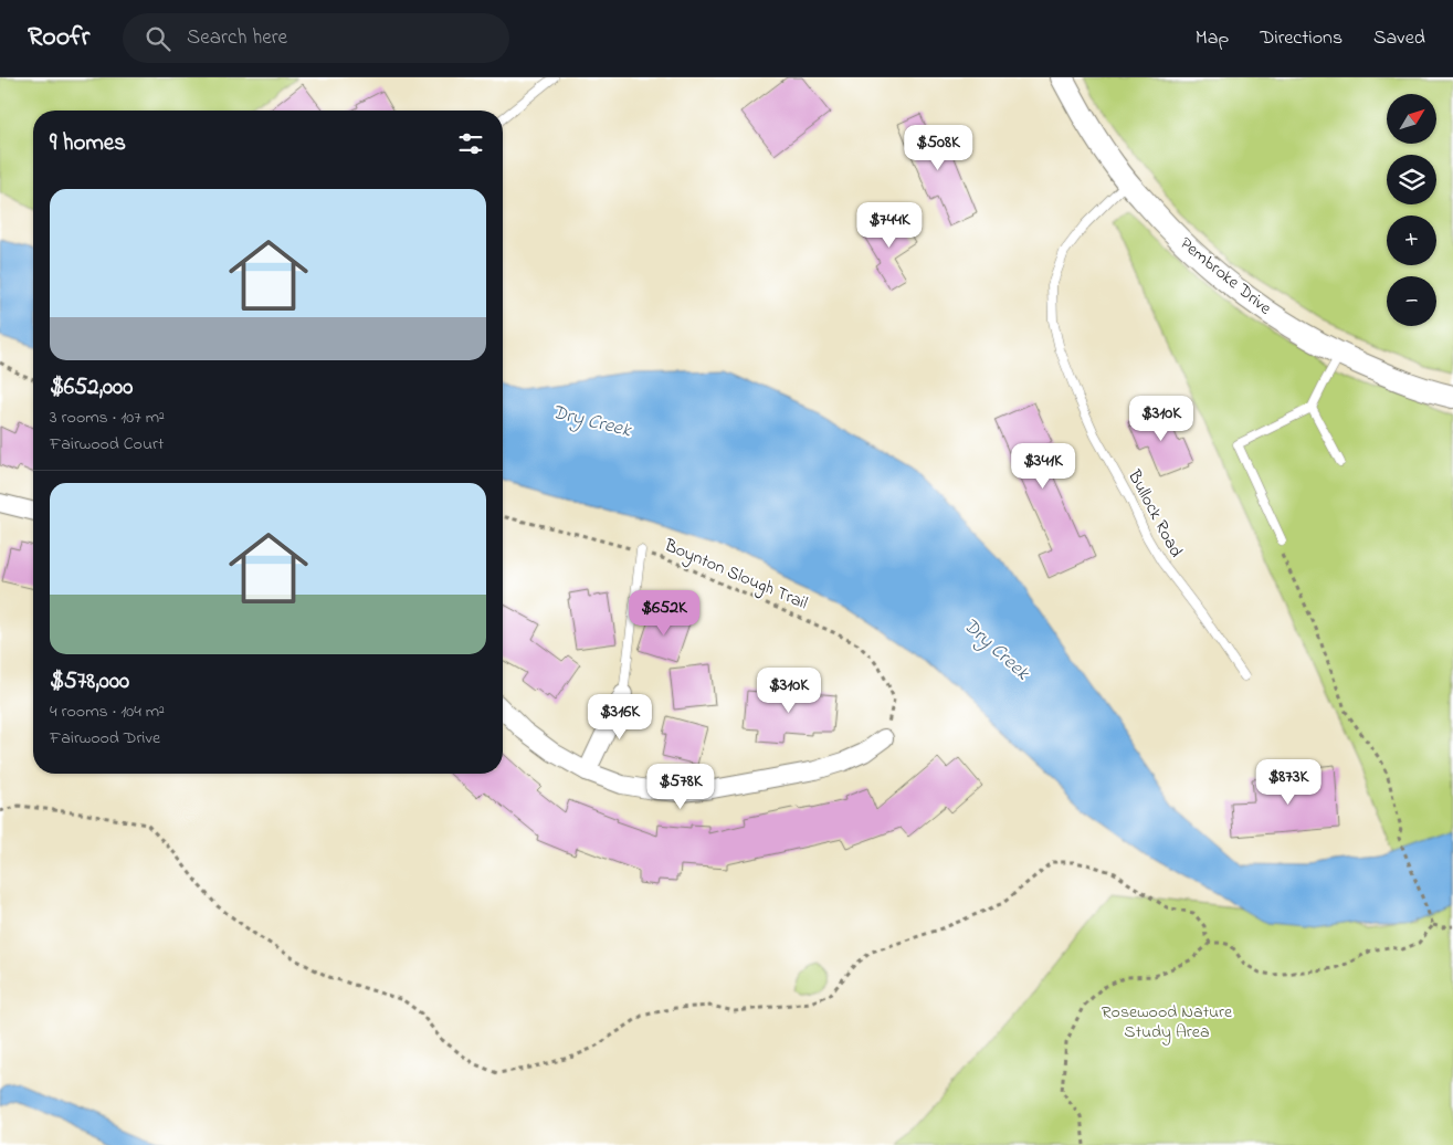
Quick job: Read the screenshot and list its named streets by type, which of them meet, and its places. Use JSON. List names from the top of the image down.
{
  "streets": {
    "street": ["Pembroke Drive"],
    "lane": ["Bullock Road"],
    "path": ["Boynton Slough Trail"]
  },
  "crossings": [
    ["Pembroke Drive", "Bullock Road"]
  ],
  "water": ["Dry Creek"],
  "parks": ["Rosewood Nature Study Area"],
  "north": "top right",
  "page": {
    "header": "Roofr",
    "search": "Search here",
    "nav": ["Map", "Directions", "Saved"],
    "map_buttons": ["+", "−"],
    "heading": "9 homes",
    "price": [
      "$508K",
      "$744K",
      "$310K",
      "$341K",
      "$652K",
      "$310K",
      "$316K",
      "$873K",
      "$578K"
    ],
    "list": [
      {
        "name": "$652,000",
        "note": "3 rooms · 107 m² · Fairwood Court"
      },
      {
        "name": "$578,000",
        "note": "4 rooms · 104 m² · Fairwood Drive"
      }
    ]
  }
}
